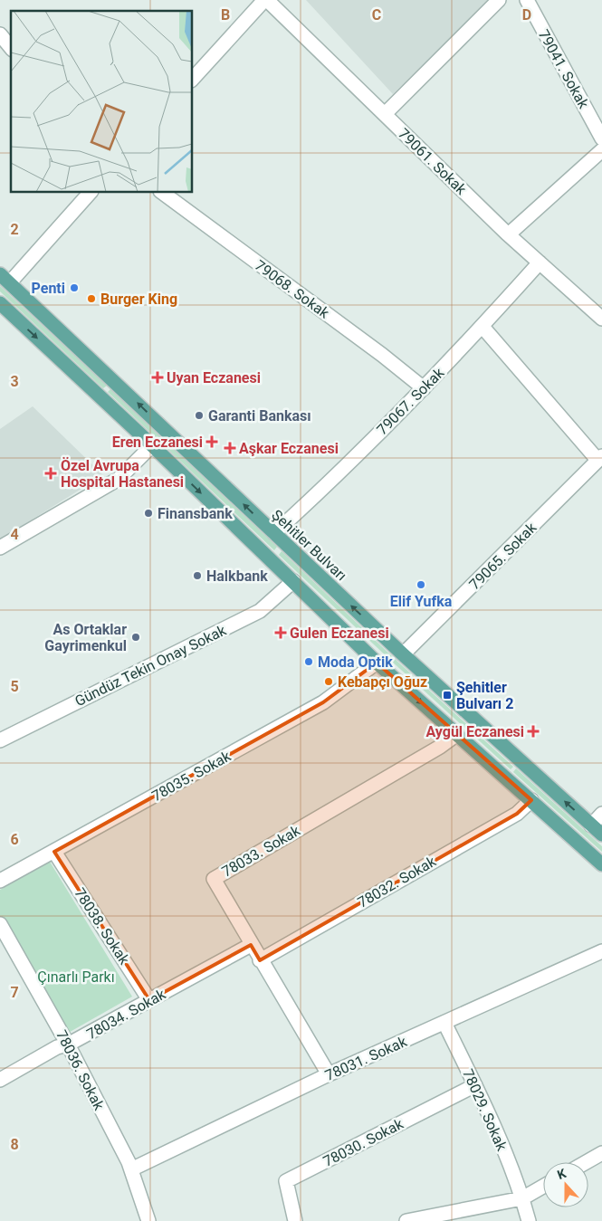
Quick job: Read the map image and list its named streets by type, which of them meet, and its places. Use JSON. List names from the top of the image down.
{
  "streets": {
    "main road": ["Şehitler Bulvarı"],
    "street": [
      "79041. Sokak",
      "79061. Sokak",
      "79068. Sokak",
      "79067. Sokak",
      "79065. Sokak",
      "Gündüz Tekin Onay Sokak",
      "78035. Sokak",
      "78033. Sokak",
      "78032. Sokak",
      "78038. Sokak",
      "78034. Sokak",
      "78031. Sokak",
      "78036. Sokak",
      "78029. Sokak",
      "78030. Sokak"
    ]
  },
  "crossings": [
    ["79061. Sokak", "79067. Sokak"],
    ["79068. Sokak", "79067. Sokak"],
    ["79067. Sokak", "Şehitler Bulvarı"],
    ["Şehitler Bulvarı", "79065. Sokak"],
    ["78035. Sokak", "78038. Sokak"],
    ["78033. Sokak", "78032. Sokak"],
    ["78033. Sokak", "78034. Sokak"],
    ["78033. Sokak", "78031. Sokak"],
    ["78038. Sokak", "78034. Sokak"],
    ["78034. Sokak", "78036. Sokak"],
    ["78031. Sokak", "78036. Sokak"],
    ["78031. Sokak", "78029. Sokak"],
    ["78029. Sokak", "78030. Sokak"]
  ],
  "parks": ["Çınarlı Parkı"],
  "places": {
    "other": [
      "Penti",
      "Burger King",
      "Garanti Bankası",
      "Finansbank",
      "Halkbank",
      "Elif Yufka",
      "As Ortaklar Gayrimenkul",
      "Moda Optik",
      "Kebapçı Oğuz"
    ],
    "health": [
      "Uyan Eczanesi",
      "Eren Eczanesi",
      "Aşkar Eczanesi",
      "Özel Avrupa Hospital Hastanesi",
      "Gulen Eczanesi",
      "Aygül Eczanesi"
    ],
    "transit": ["Şehitler Bulvarı 2"]
  },
  "north": "top",
  "grid": {
    "columns": ["B", "C", "D"],
    "rows": [
      "2",
      "3",
      "4",
      "5",
      "6",
      "7",
      "8"
    ]
  }
}
